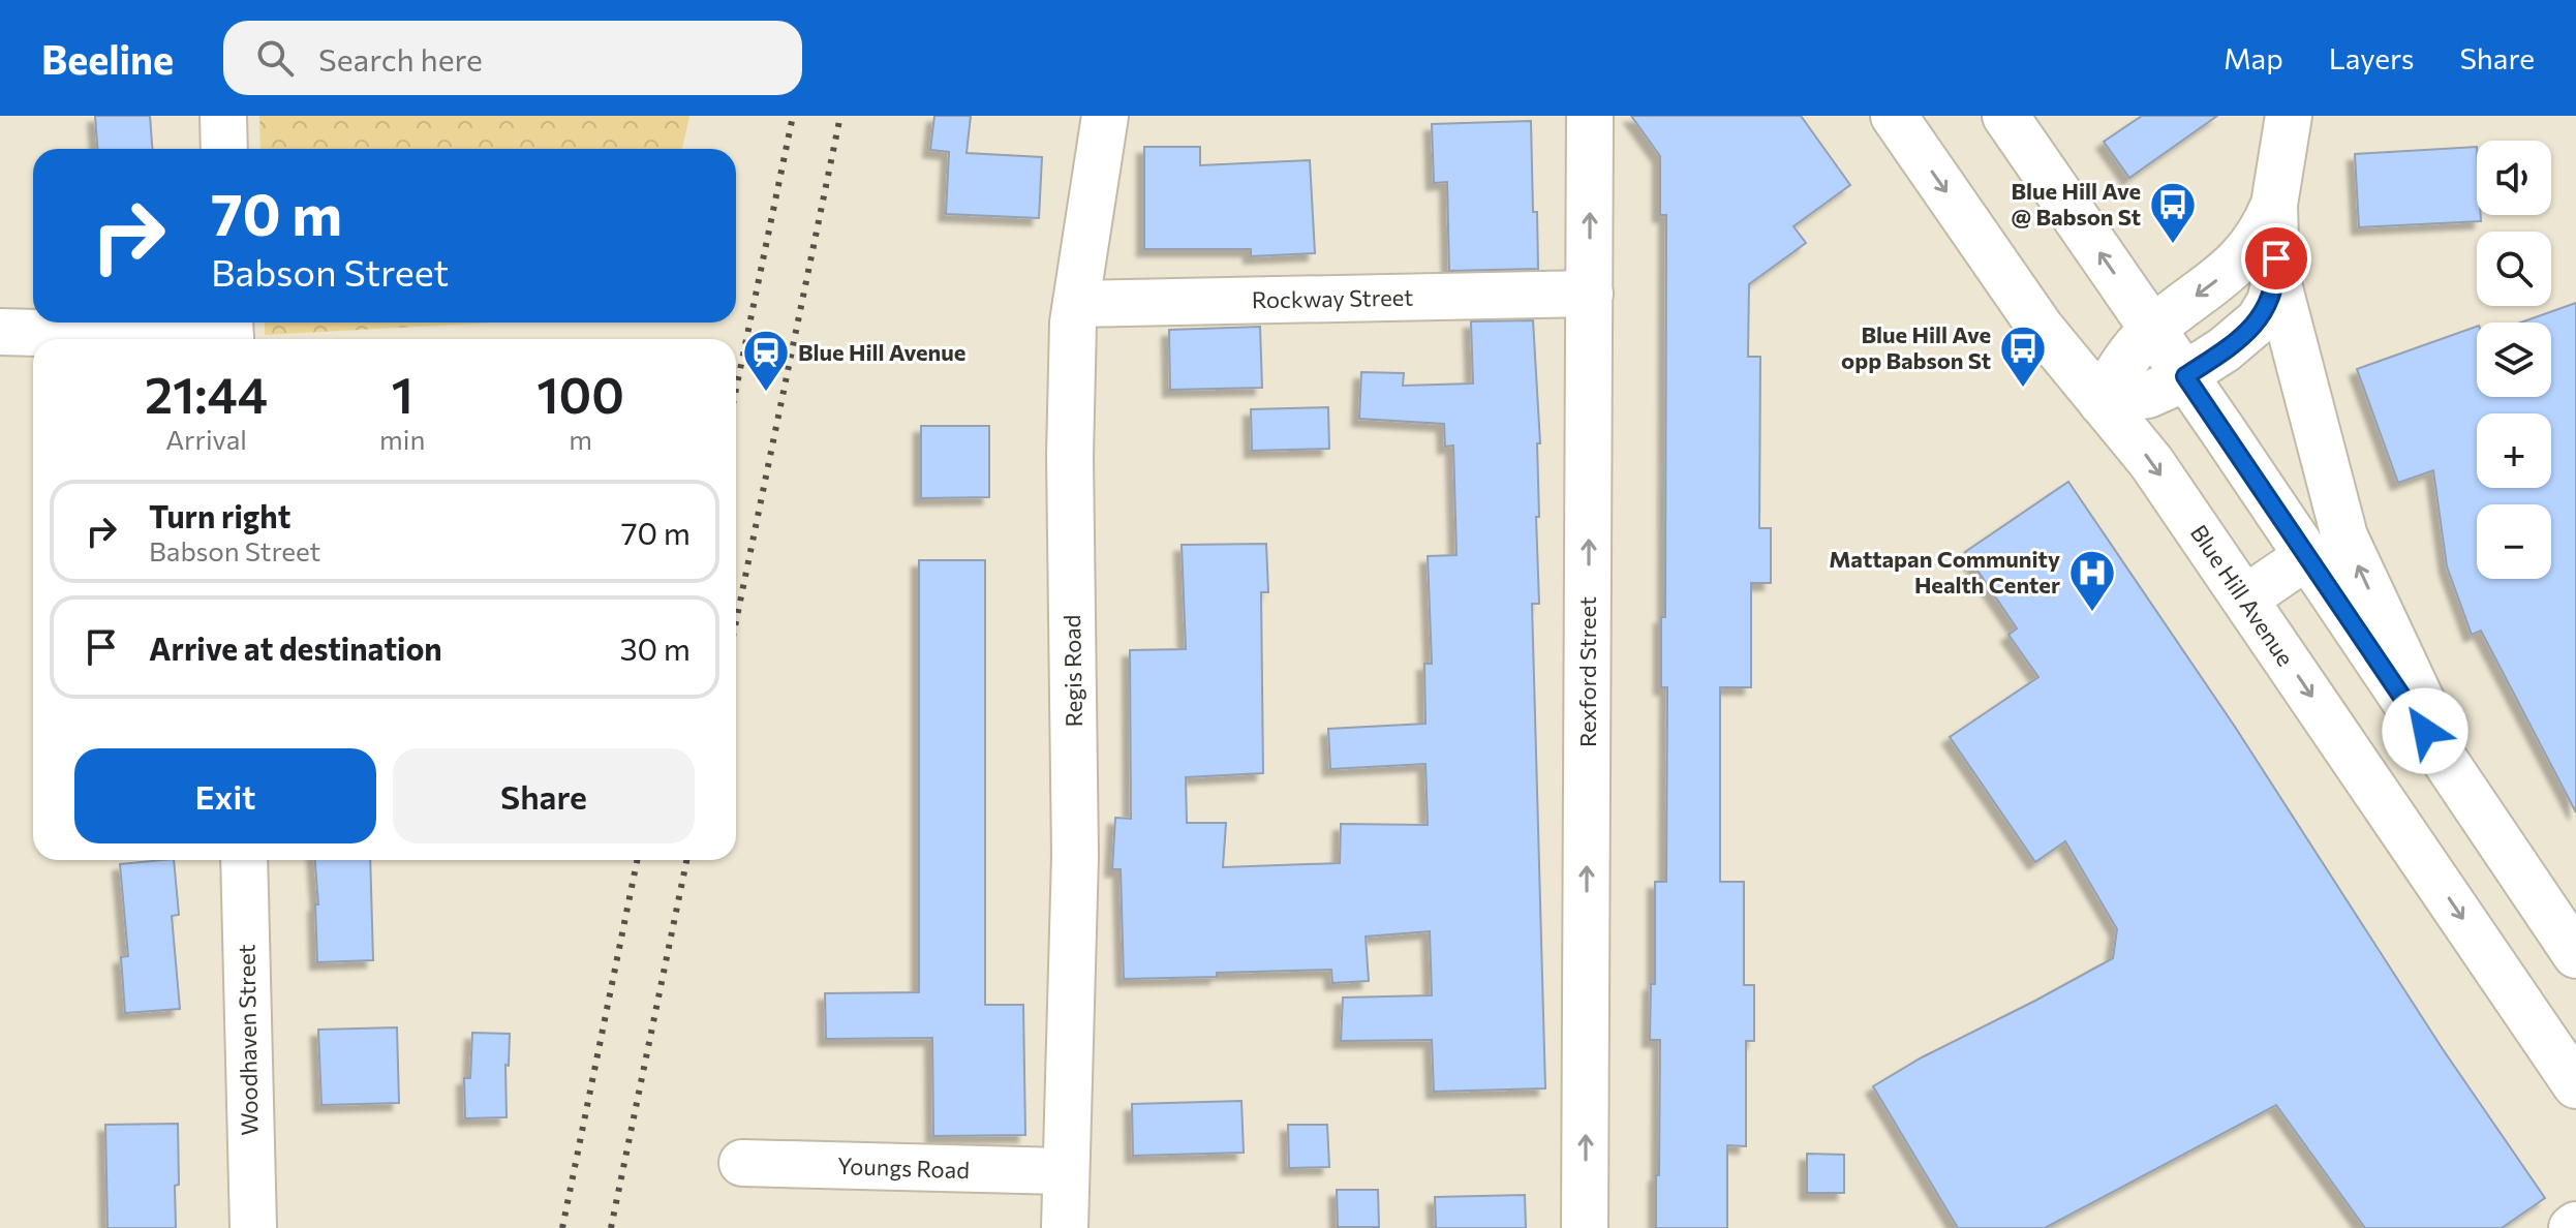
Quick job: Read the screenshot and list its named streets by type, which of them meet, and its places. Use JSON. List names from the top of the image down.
{
  "streets": {
    "main road": [
      "Rockway Street",
      "Blue Hill Avenue",
      "Regis Road",
      "Rexford Street",
      "Woodhaven Street",
      "Youngs Road"
    ]
  },
  "crossings": [
    ["Rockway Street", "Regis Road"],
    ["Rockway Street", "Rexford Street"],
    ["Regis Road", "Youngs Road"]
  ],
  "one_way": ["Rexford Street"],
  "places": {
    "bus stop": ["Blue Hill Ave @ Babson St", "Blue Hill Ave opp Babson St"],
    "station": ["Blue Hill Avenue"],
    "hospital": ["Mattapan Community Health Center"]
  },
  "page": {
    "header": "Beeline",
    "search": "Search here",
    "nav": ["Map", "Layers", "Share"],
    "map_buttons": ["+", "−"],
    "turn": ["70 m", "Babson Street"],
    "eta": [
      "21:44",
      "Arrival",
      "1",
      "min",
      "100",
      "m"
    ],
    "list": [
      {
        "name": "Turn right",
        "note": "Babson Street",
        "value": "70 m"
      },
      {
        "name": "Arrive at destination",
        "value": "30 m"
      }
    ],
    "buttons": ["Exit", "Share"]
  }
}
